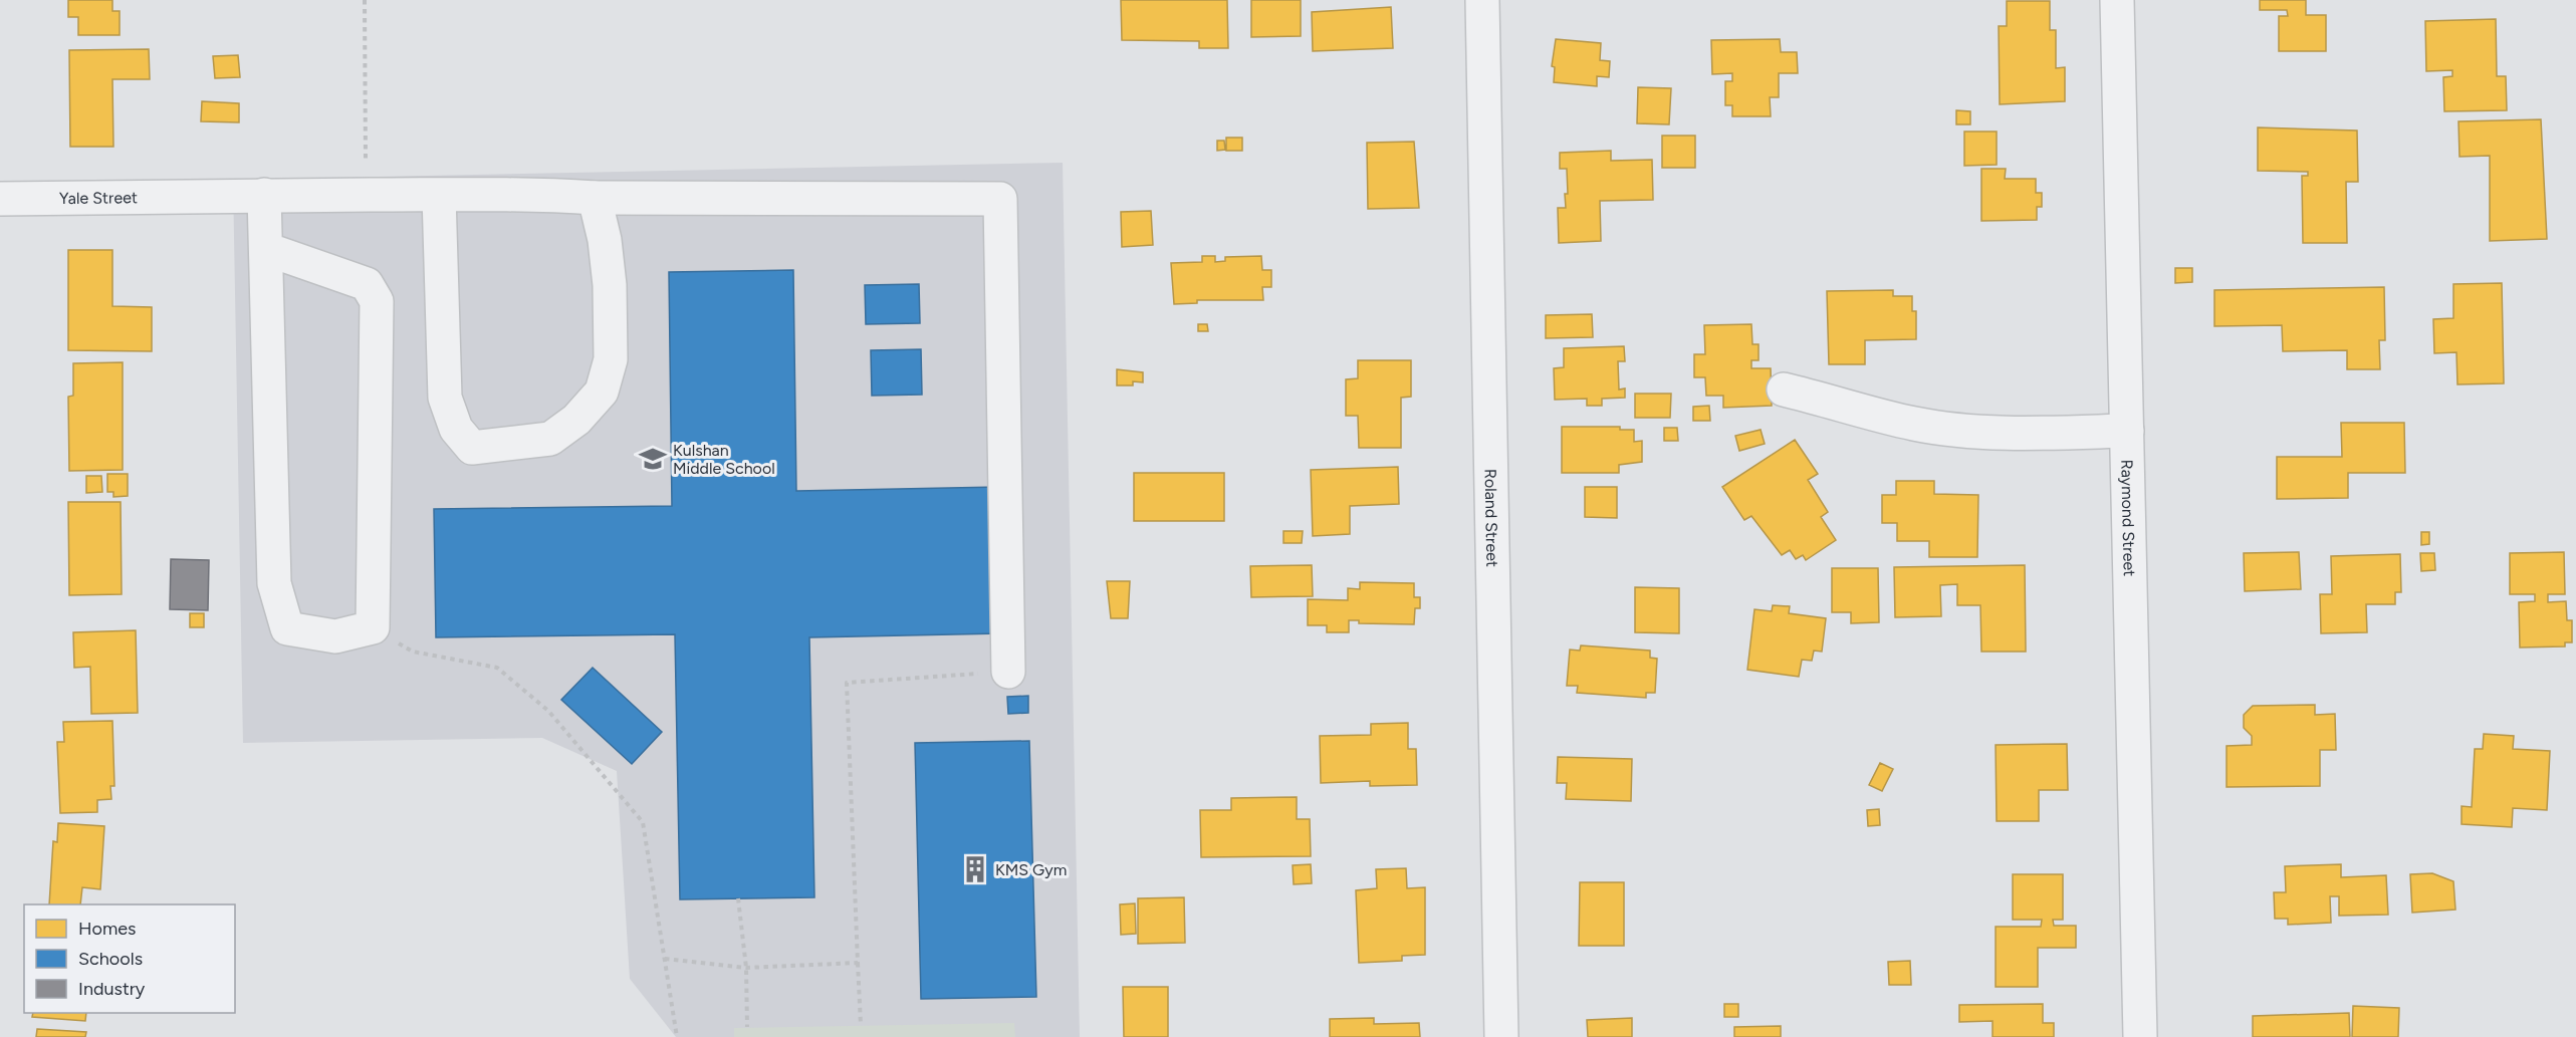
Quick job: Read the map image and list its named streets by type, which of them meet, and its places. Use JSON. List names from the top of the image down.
{
  "streets": {
    "street": ["Yale Street", "Roland Street", "Raymond Street"]
  },
  "places": {
    "school or university": ["Kulshan Middle School"],
    "building": ["KMS Gym"]
  },
  "legend": ["Homes", "Schools", "Industry"]
}
